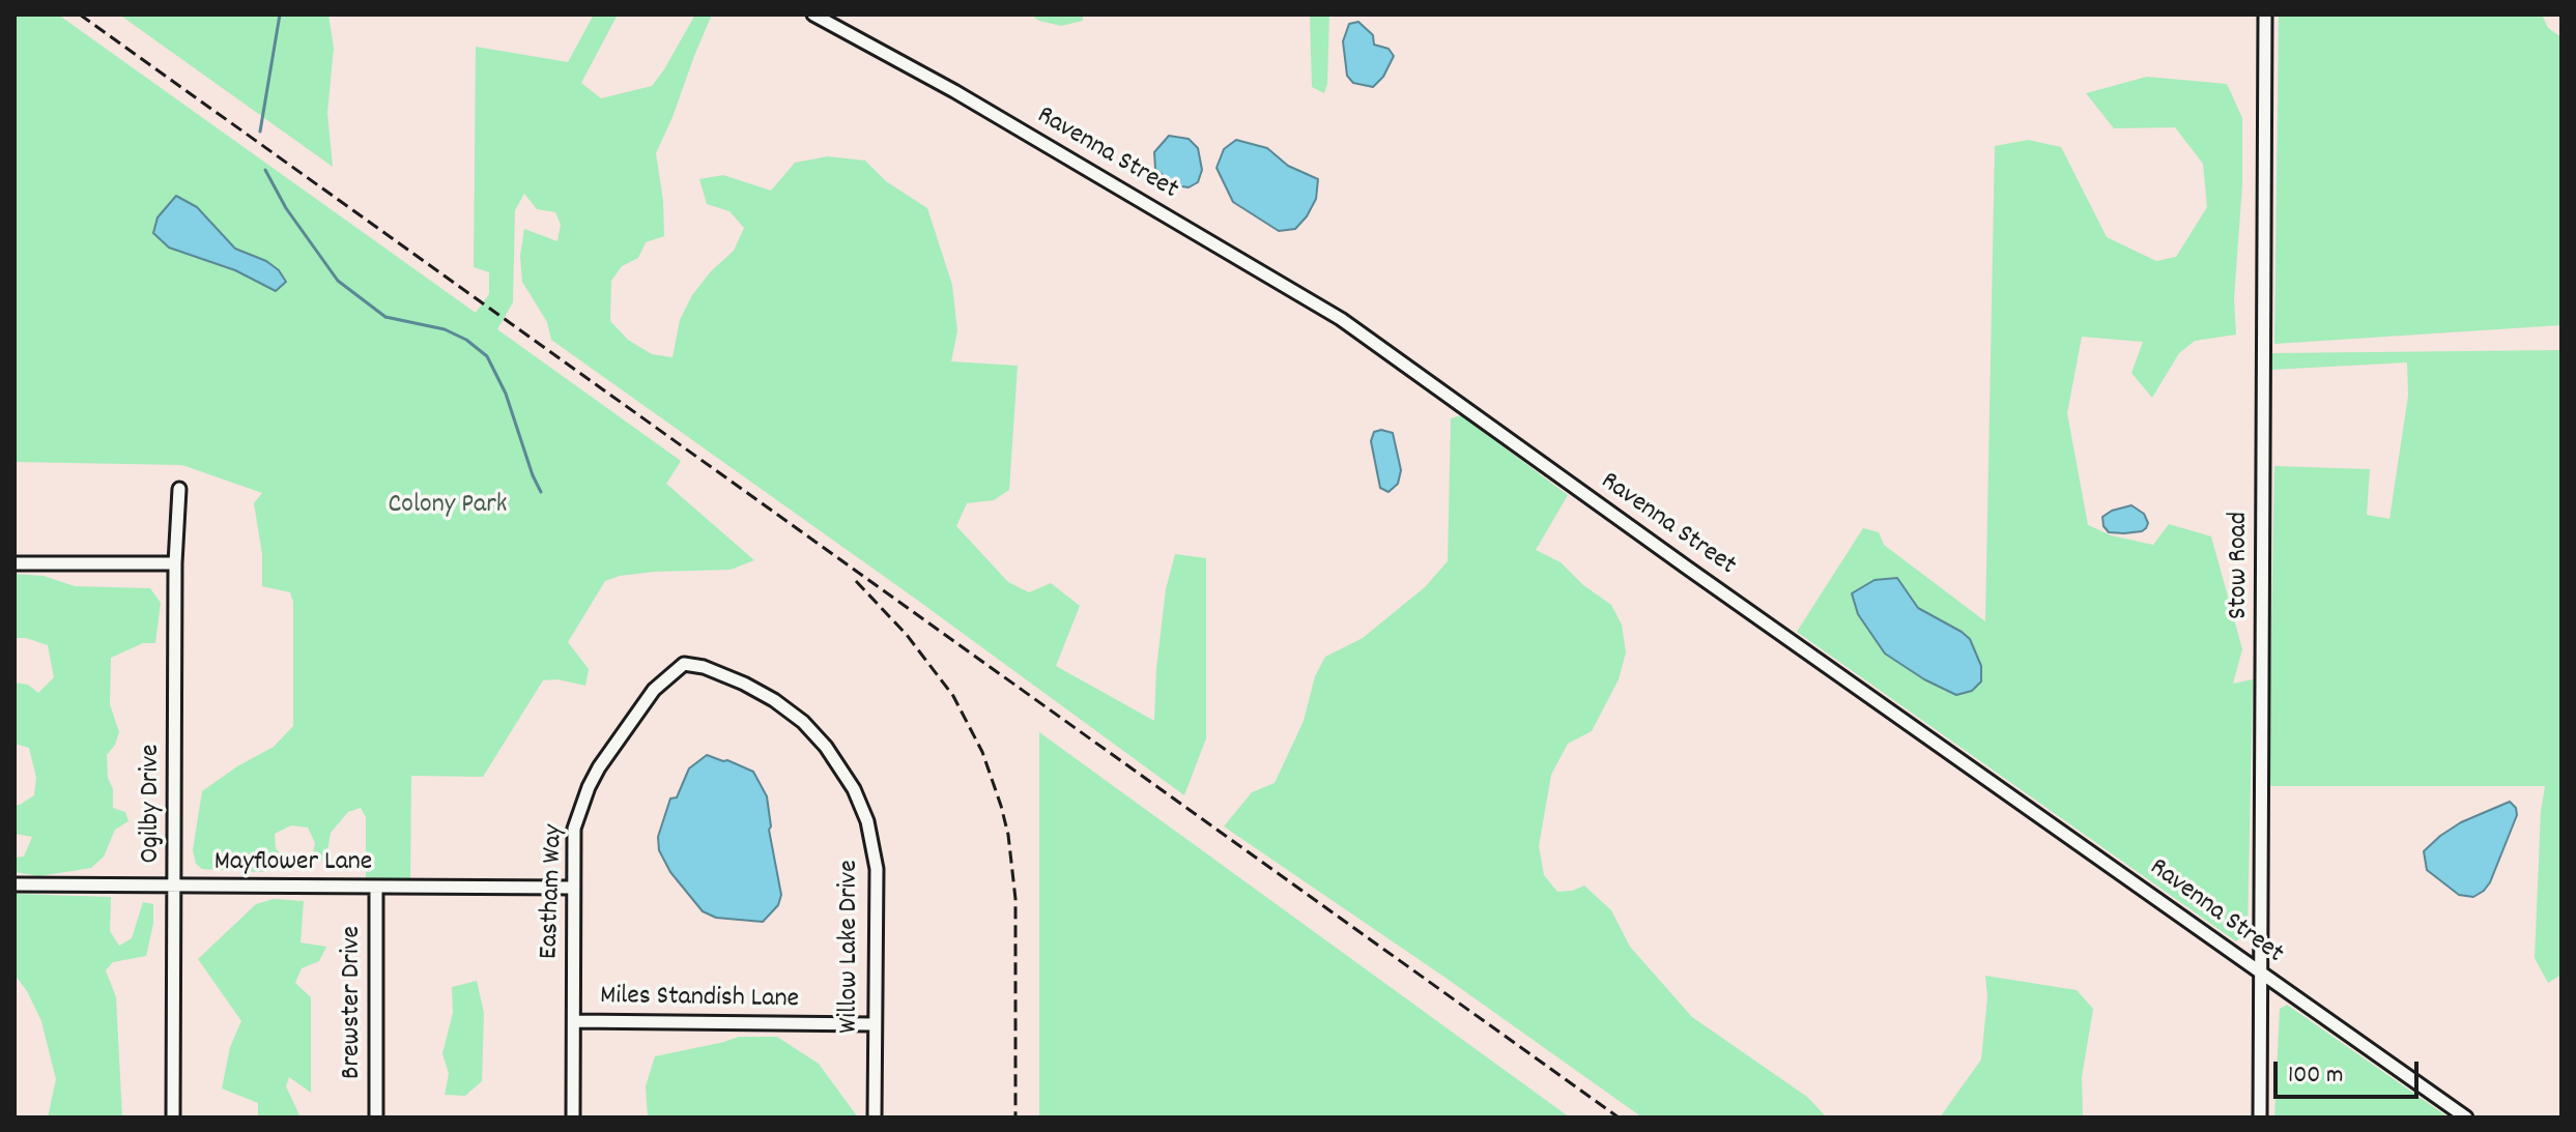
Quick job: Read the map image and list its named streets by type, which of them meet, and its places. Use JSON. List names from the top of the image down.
{
  "streets": {
    "street": [
      "Ravenna Street",
      "Stow Road",
      "Ogilby Drive",
      "Mayflower Lane",
      "Eastham Way",
      "Willow Lake Drive",
      "Miles Standish Lane",
      "Brewster Drive"
    ]
  },
  "crossings": [
    ["Ravenna Street", "Stow Road"],
    ["Ogilby Drive", "Mayflower Lane"],
    ["Mayflower Lane", "Eastham Way"],
    ["Mayflower Lane", "Brewster Drive"],
    ["Eastham Way", "Willow Lake Drive"],
    ["Eastham Way", "Miles Standish Lane"],
    ["Willow Lake Drive", "Miles Standish Lane"]
  ],
  "parks": ["Colony Park"],
  "scale_bar": "100 m"
}
